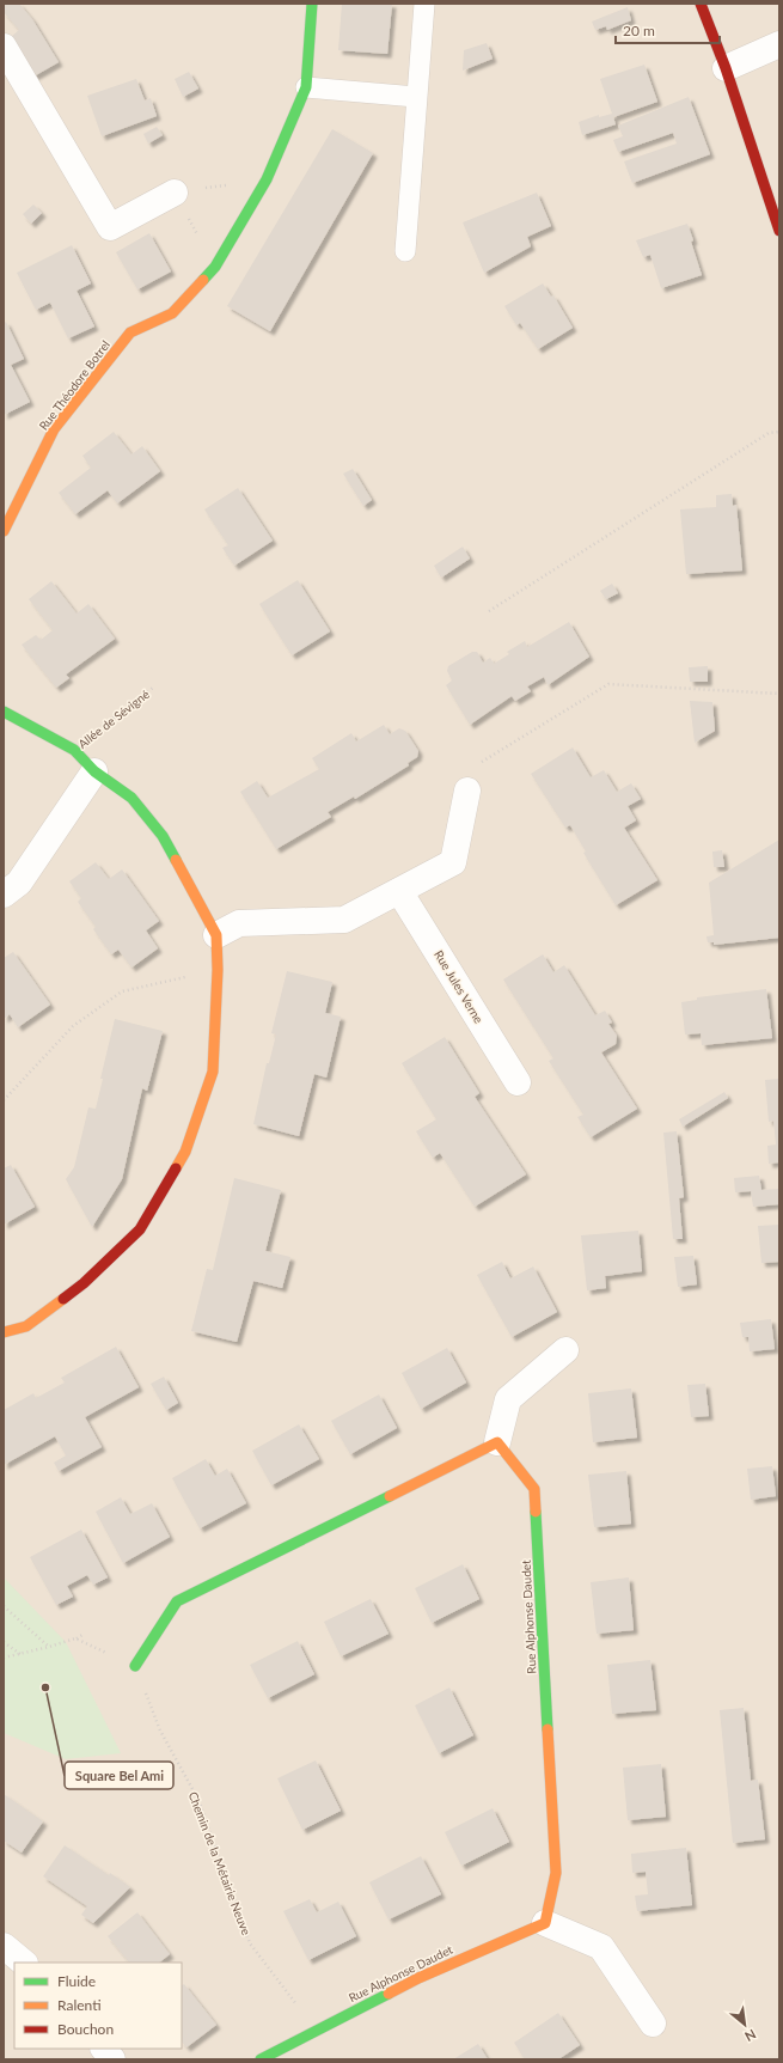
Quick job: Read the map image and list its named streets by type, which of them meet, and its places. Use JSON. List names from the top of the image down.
{
  "streets": {
    "street": ["Rue Théodore Botrel", "Rue Jules Verne", "Rue Alphonse Daudet"],
    "path": ["Allée de Sévigné", "Chemin de la Métairie Neuve"]
  },
  "crossings": [
    ["Rue Alphonse Daudet", "Chemin de la Métairie Neuve"]
  ],
  "places": ["Square Bel Ami"],
  "legend": ["Fluide", "Ralenti", "Bouchon"],
  "scale_bar": "20 m",
  "north": "bottom right"
}
